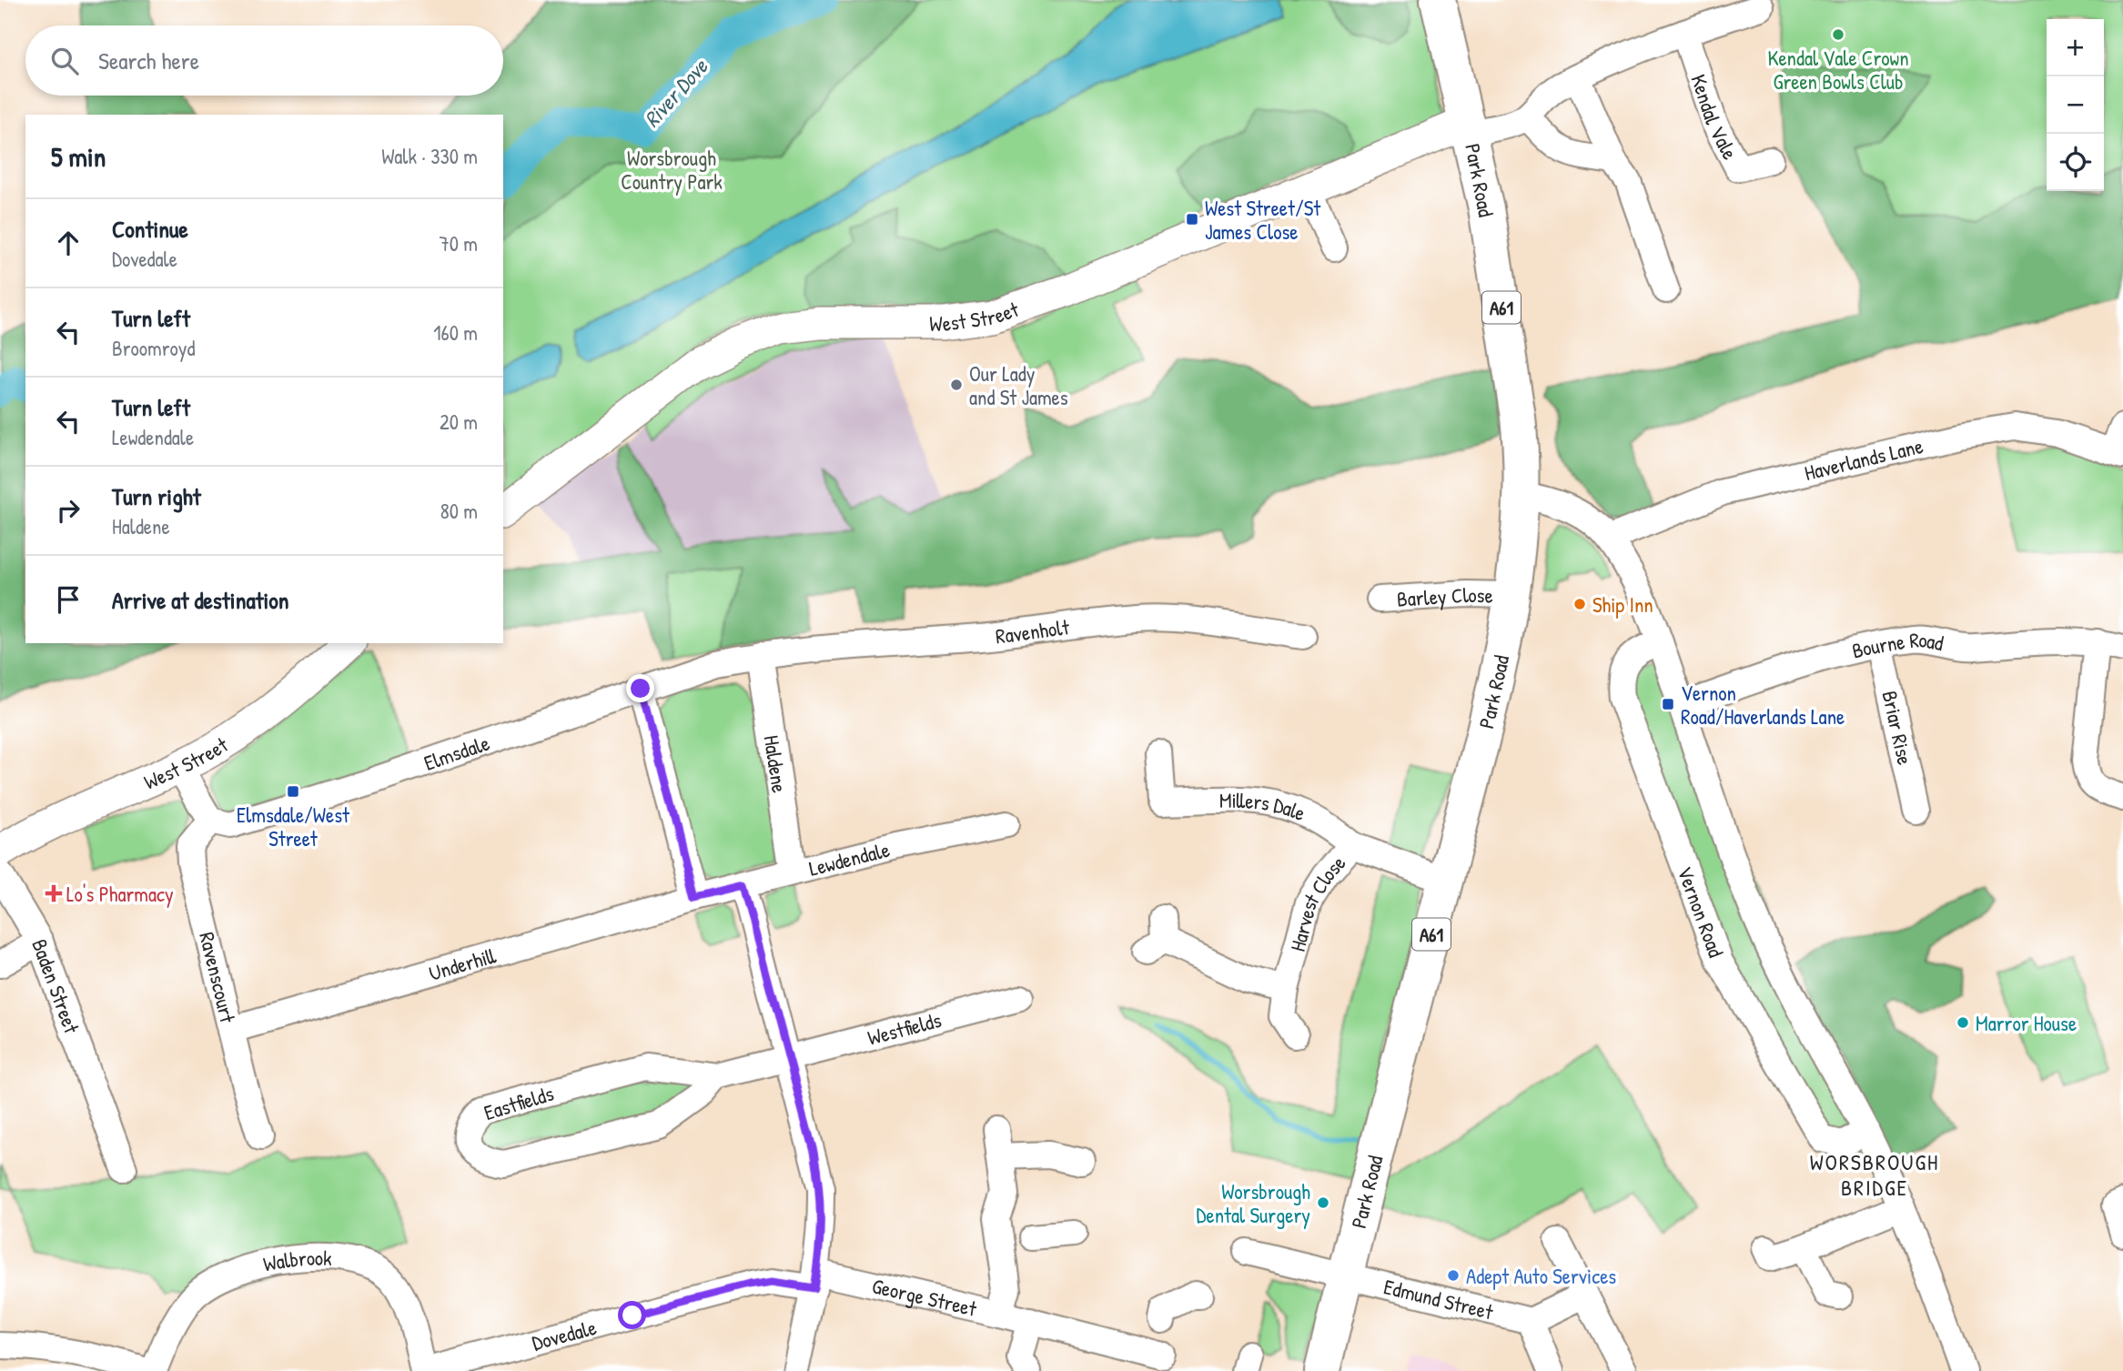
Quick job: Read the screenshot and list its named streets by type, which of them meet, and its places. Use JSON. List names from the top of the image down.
{
  "streets": {
    "highway": ["Park Road", "A61"],
    "main road": ["West Street"],
    "street": [
      "Kendal Vale",
      "Haverlands Lane",
      "Barley Close",
      "Ravenholt",
      "Bourne Road",
      "Briar Rise",
      "Elmsdale",
      "Haldene",
      "Millers Dale",
      "Lewdendale",
      "Harvest Close",
      "Vernon Road",
      "Underhill",
      "Ravenscourt",
      "Baden Street",
      "Westfields",
      "Eastfields",
      "Walbrook",
      "George Street",
      "Edmund Street",
      "Dovedale"
    ]
  },
  "crossings": [
    ["Park Road", "West Street"],
    ["Park Road", "Barley Close"],
    ["Park Road", "Harvest Close"],
    ["Park Road", "Edmund Street"],
    ["Ravenholt", "Elmsdale"],
    ["Ravenholt", "Haldene"],
    ["Bourne Road", "Briar Rise"],
    ["Elmsdale", "Haldene"],
    ["Elmsdale", "Ravenscourt"],
    ["Haldene", "Lewdendale"],
    ["Millers Dale", "Harvest Close"],
    ["Lewdendale", "Underhill"],
    ["Underhill", "Ravenscourt"],
    ["Westfields", "Eastfields"],
    ["Walbrook", "Dovedale"],
    ["George Street", "Dovedale"]
  ],
  "districts": ["WORSBROUGH BRIDGE"],
  "water": ["River Dove"],
  "parks": ["Worsbrough Country Park"],
  "places": {
    "other": [
      "Kendal Vale Crown Green Bowls Club",
      "Our Lady and St James",
      "Ship Inn",
      "Marror House",
      "Worsbrough Dental Surgery",
      "Adept Auto Services"
    ],
    "transit": ["West Street/St James Close", "Vernon Road/Haverlands Lane", "Elmsdale/West Street"],
    "health": ["Lo's Pharmacy"]
  },
  "page": {
    "map_buttons": ["+", "−"],
    "search": "Search here",
    "heading": ["5 min", "Walk · 330 m"],
    "list": [
      ["Continue", "Dovedale", "70 m"],
      ["Turn left", "Broomroyd", "160 m"],
      ["Turn left", "Lewdendale", "20 m"],
      ["Turn right", "Haldene", "80 m"],
      "Arrive at destination"
    ]
  }
}
